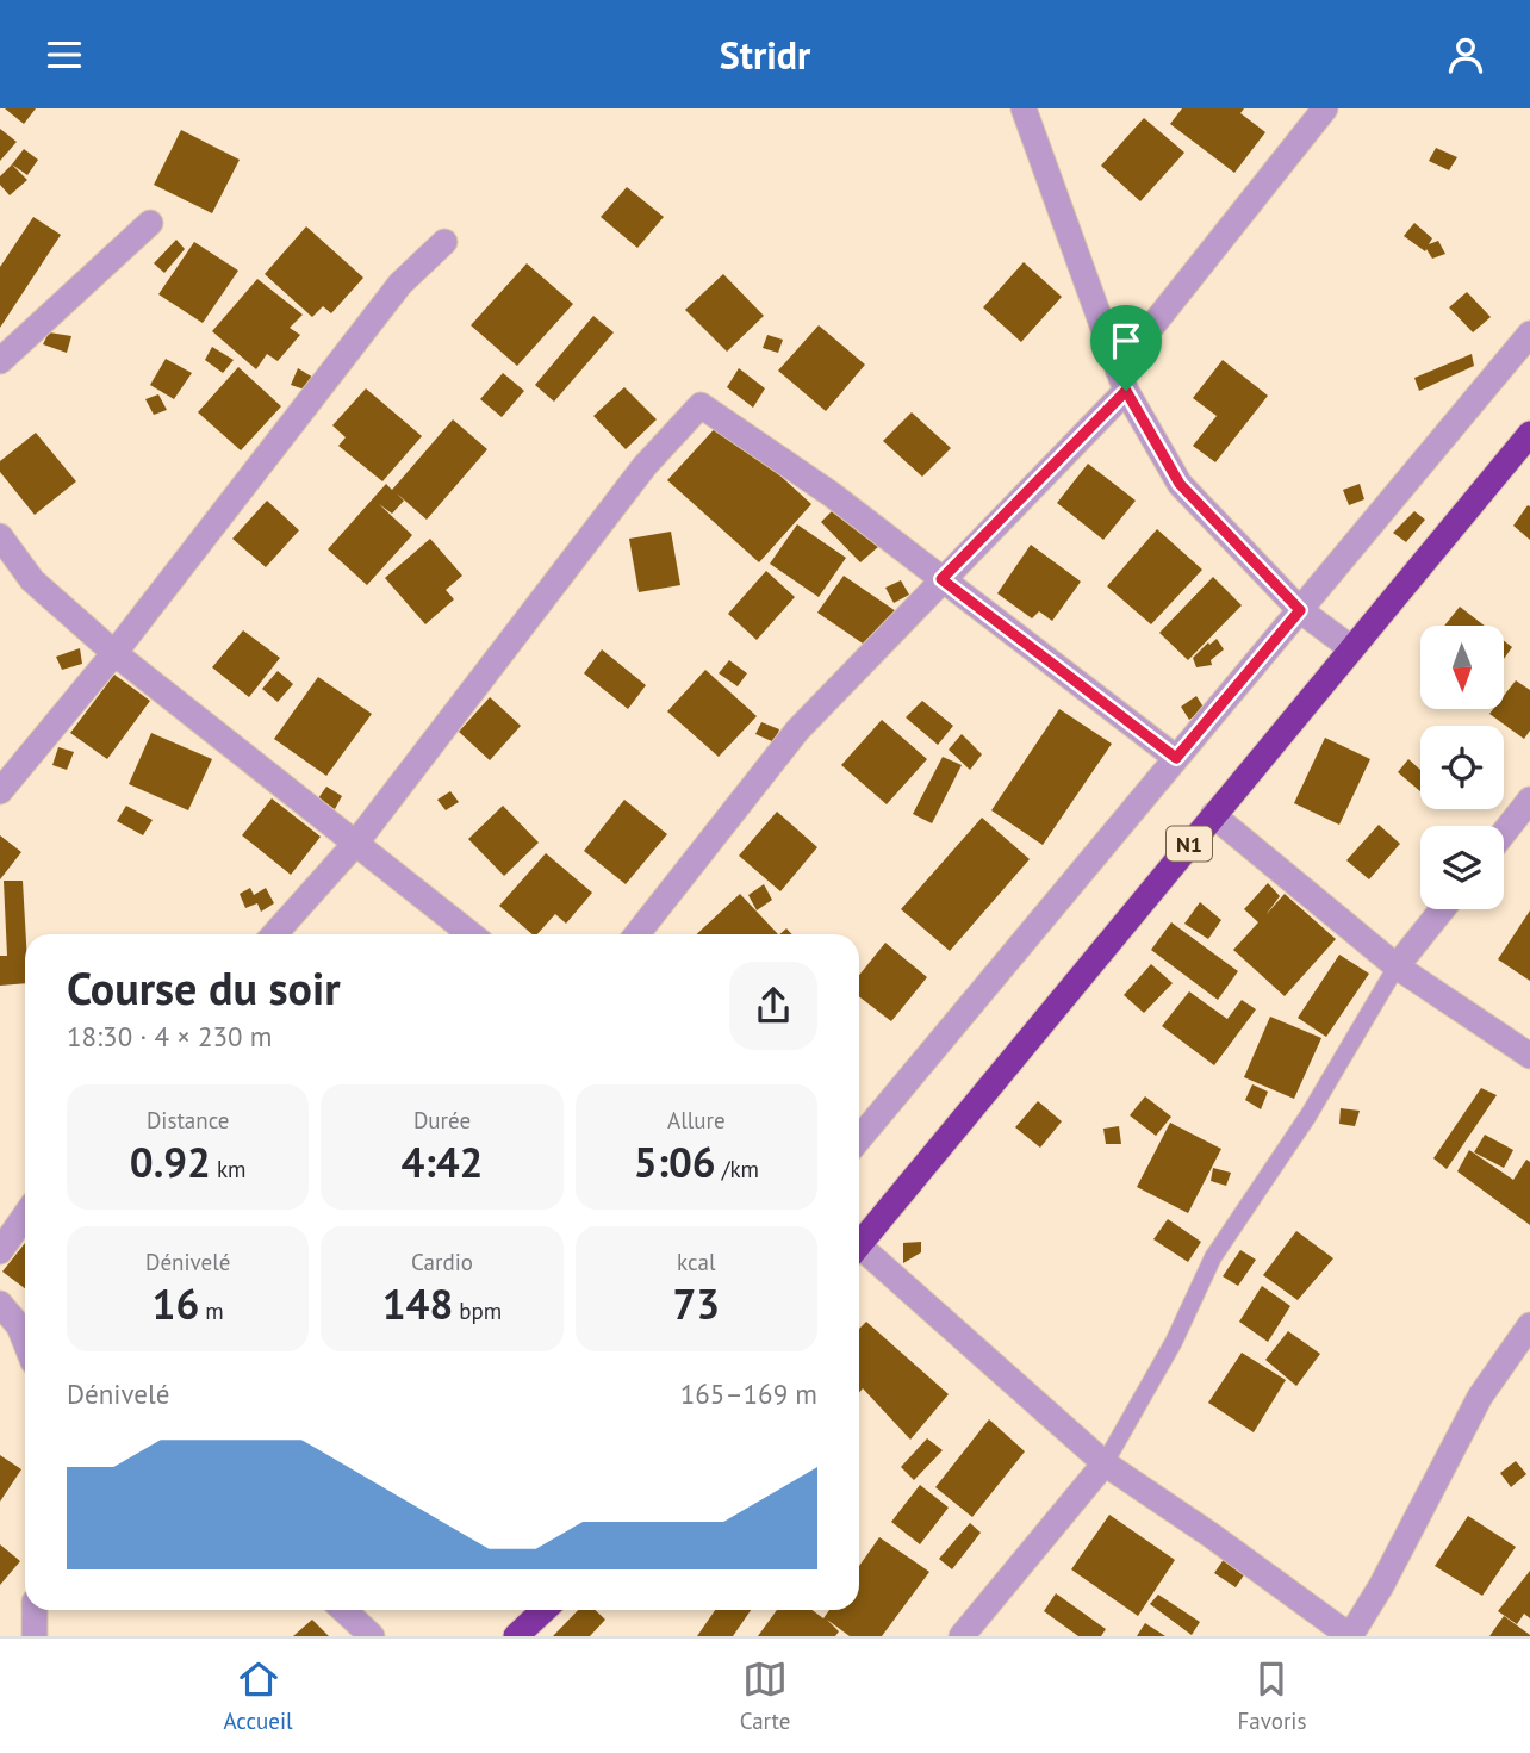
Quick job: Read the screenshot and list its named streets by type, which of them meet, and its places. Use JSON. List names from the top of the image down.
{
  "streets": {
    "highway": ["N1"]
  },
  "north": "bottom",
  "page": {
    "header": "Stridr",
    "heading": ["Course du soir", "18:30 · 4 × 230 m"],
    "stats": [
      ["Distance", "0.92 km"],
      ["Durée", "4:42"],
      ["Allure", "5:06 /km"],
      ["Dénivelé", "16 m"],
      ["Cardio", "148 bpm"],
      ["kcal", "73"]
    ],
    "chart": ["Dénivelé", "165–169 m"],
    "tabs": ["Accueil", "Carte", "Favoris"]
  }
}
